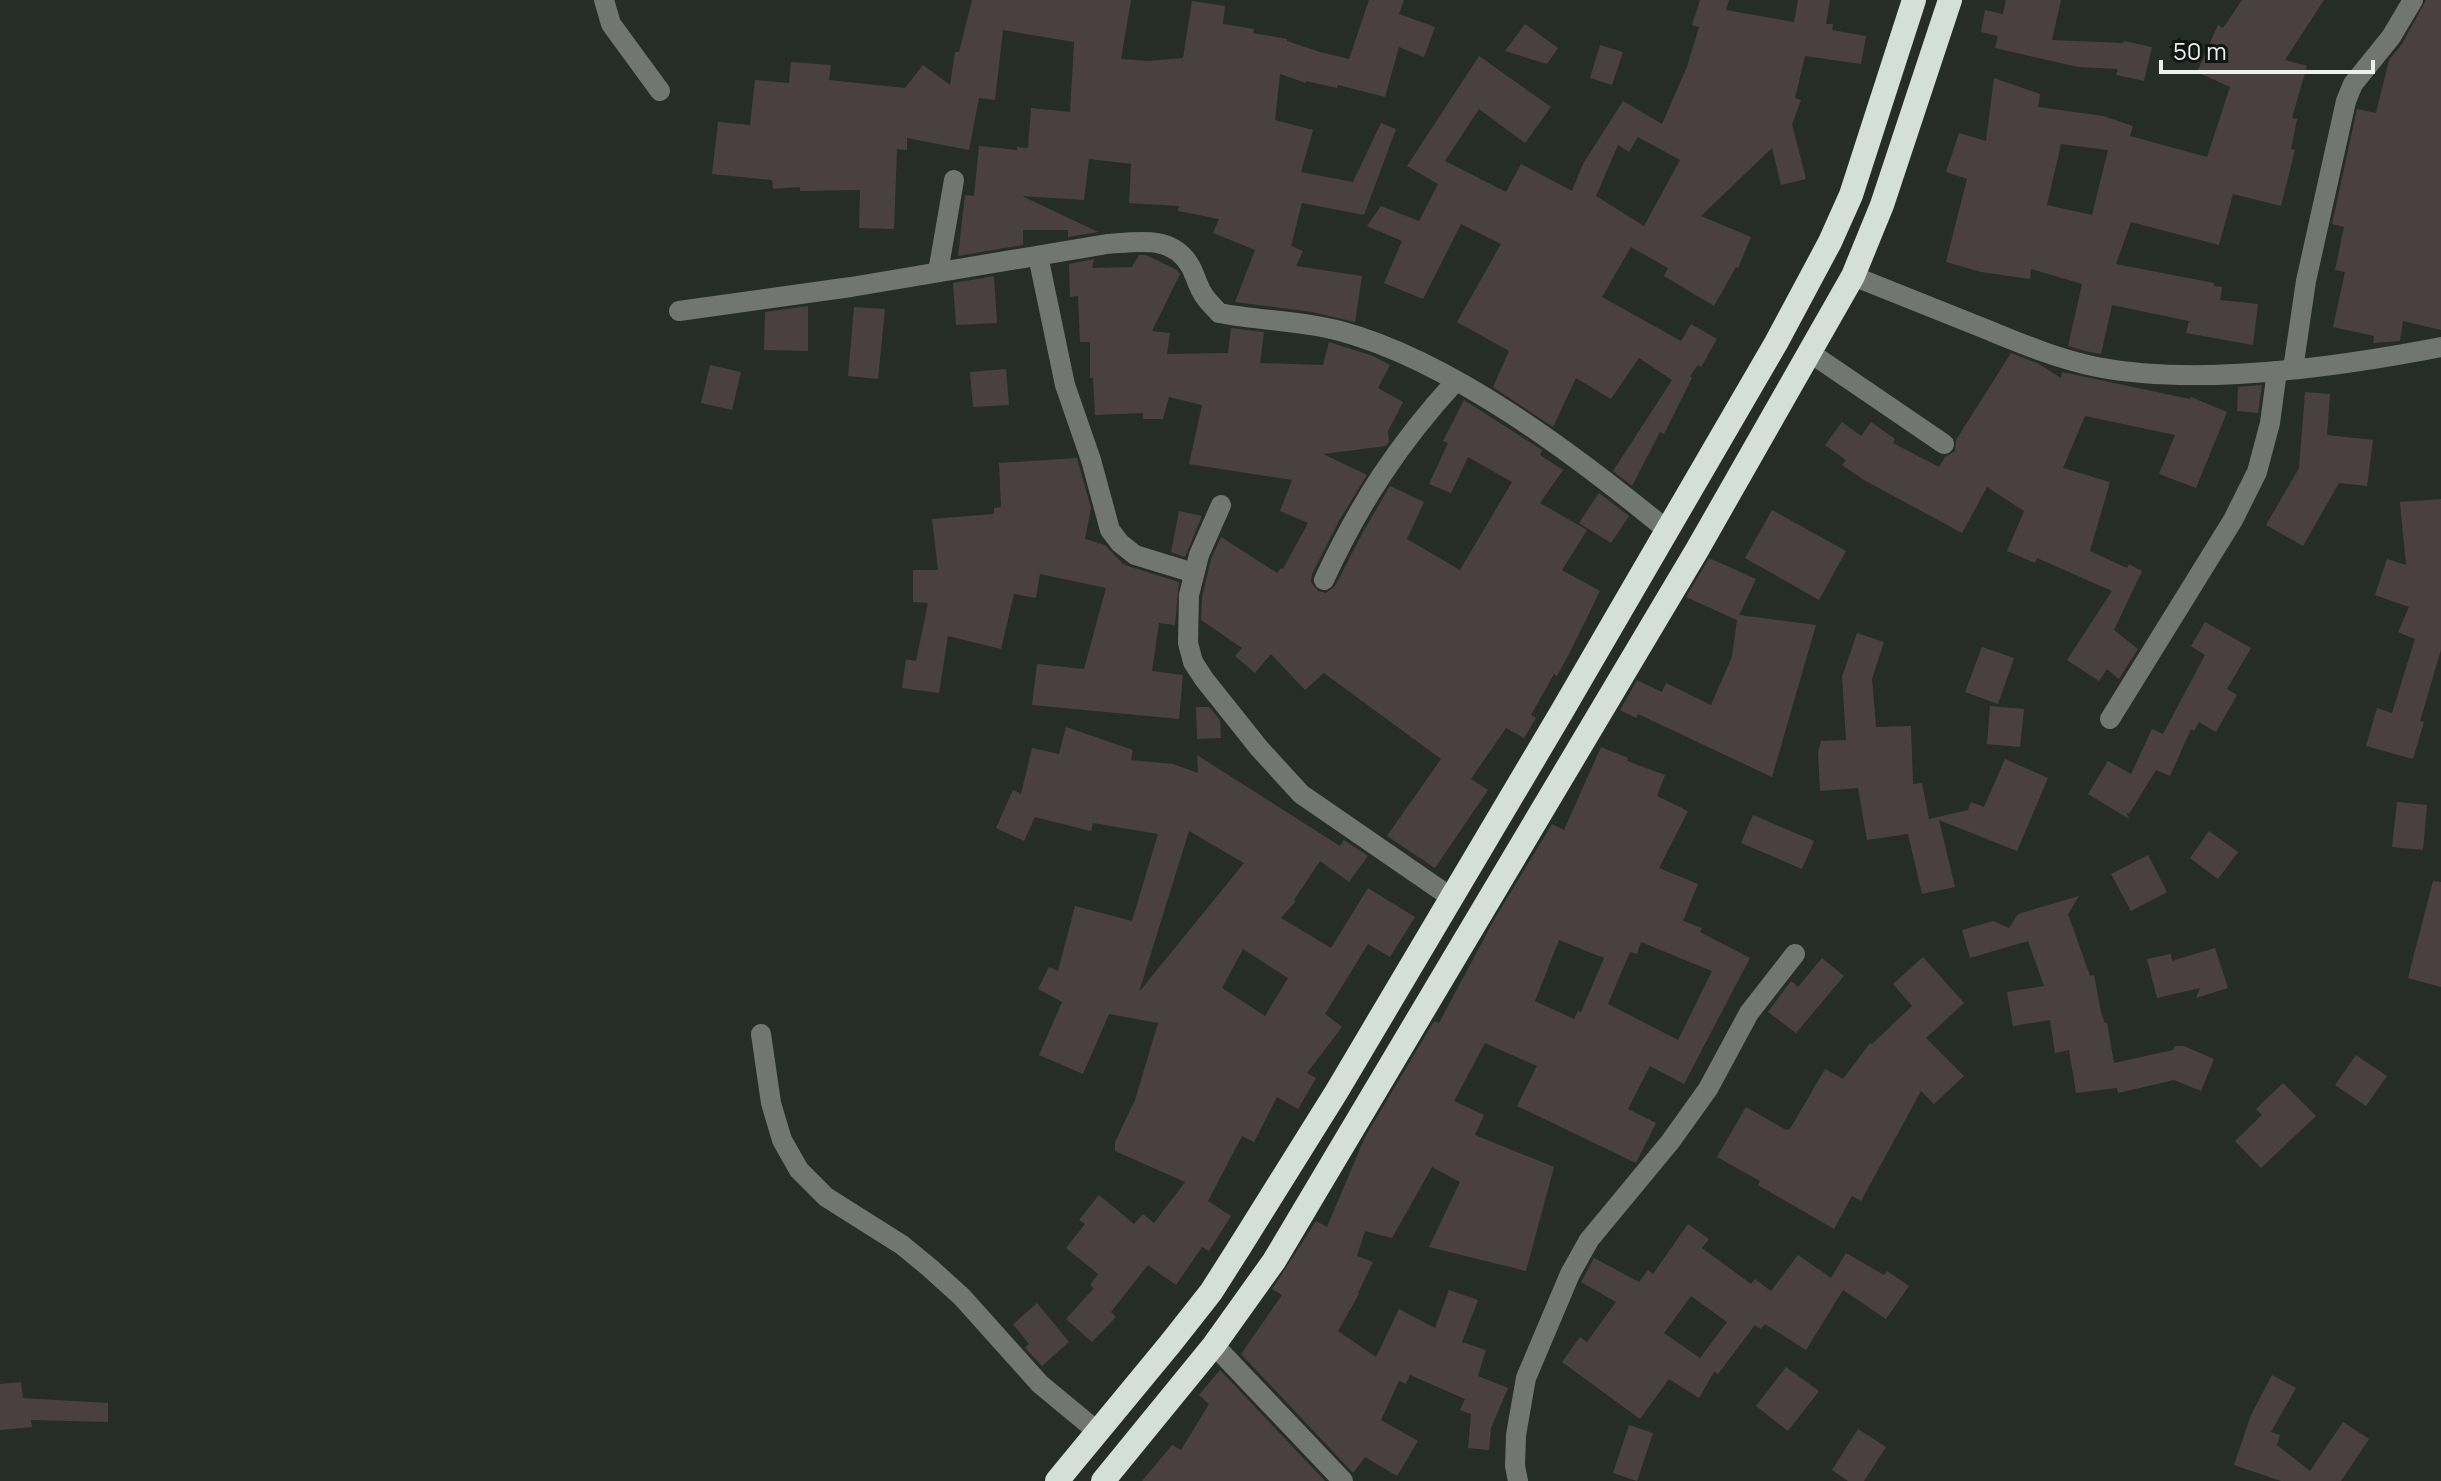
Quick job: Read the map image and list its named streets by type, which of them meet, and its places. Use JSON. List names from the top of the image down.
{
  "scale_bar": "50 m"
}
